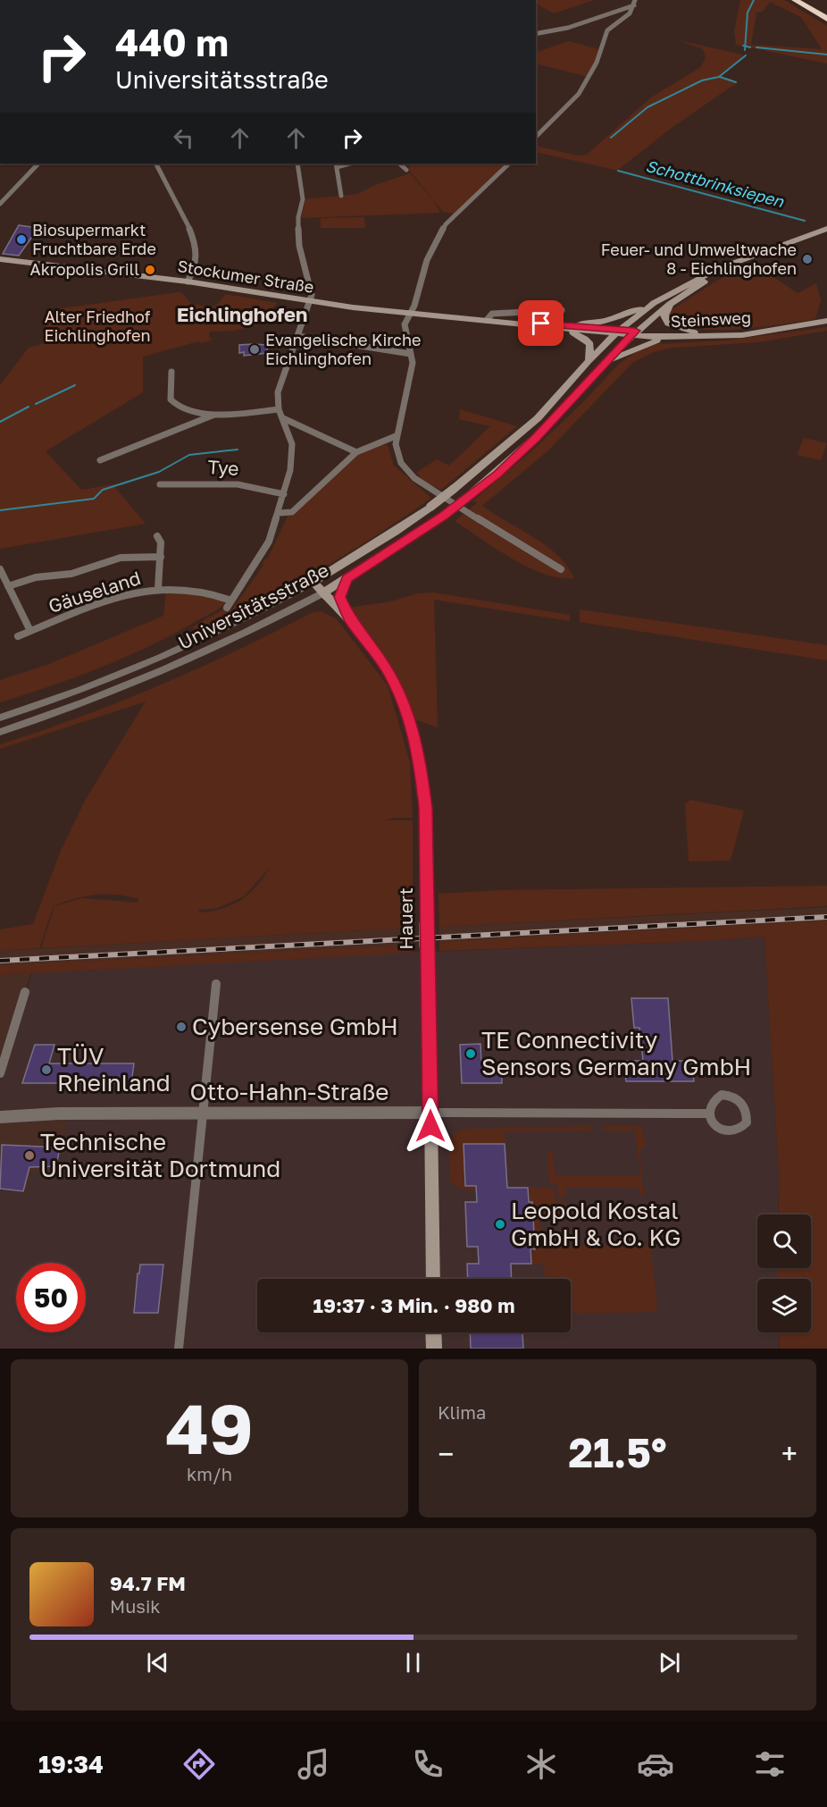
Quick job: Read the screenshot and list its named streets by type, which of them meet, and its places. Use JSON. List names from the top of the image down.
{
  "streets": {
    "main road": [
      "Stockumer Straße",
      "Steinsweg",
      "Universitätsstraße",
      "Hauert"
    ],
    "street": ["Tye", "Gäuseland", "Otto-Hahn-Straße"]
  },
  "crossings": [
    ["Stockumer Straße", "Steinsweg"],
    ["Stockumer Straße", "Universitätsstraße"],
    ["Steinsweg", "Universitätsstraße"],
    ["Universitätsstraße", "Hauert"],
    ["Hauert", "Otto-Hahn-Straße"]
  ],
  "districts": ["Eichlinghofen"],
  "water": ["Schottbrinksiepen"],
  "parks": ["Alter Friedhof Eichlinghofen"],
  "places": [
    "Biosupermarkt Fruchtbare Erde",
    "Feuer- und Umweltwache 8 - Eichlinghofen",
    "Akropolis Grill",
    "Evangelische Kirche Eichlinghofen",
    "Cybersense GmbH",
    "TE Connectivity Sensors Germany GmbH",
    "TÜV Rheinland",
    "Technische Universität Dortmund",
    "Leopold Kostal GmbH & Co. KG"
  ],
  "page": {
    "turn": ["440 m", "Universitätsstraße"],
    "limit": "50",
    "trip": "19:37 · 3 Min. · 980 m",
    "tile": [
      ["49", "km/h"],
      "Klima"
    ],
    "heat": ["−", "21.5°", "+"],
    "song": ["94.7 FM", "Musik"],
    "tabs": "19:34"
  }
}
